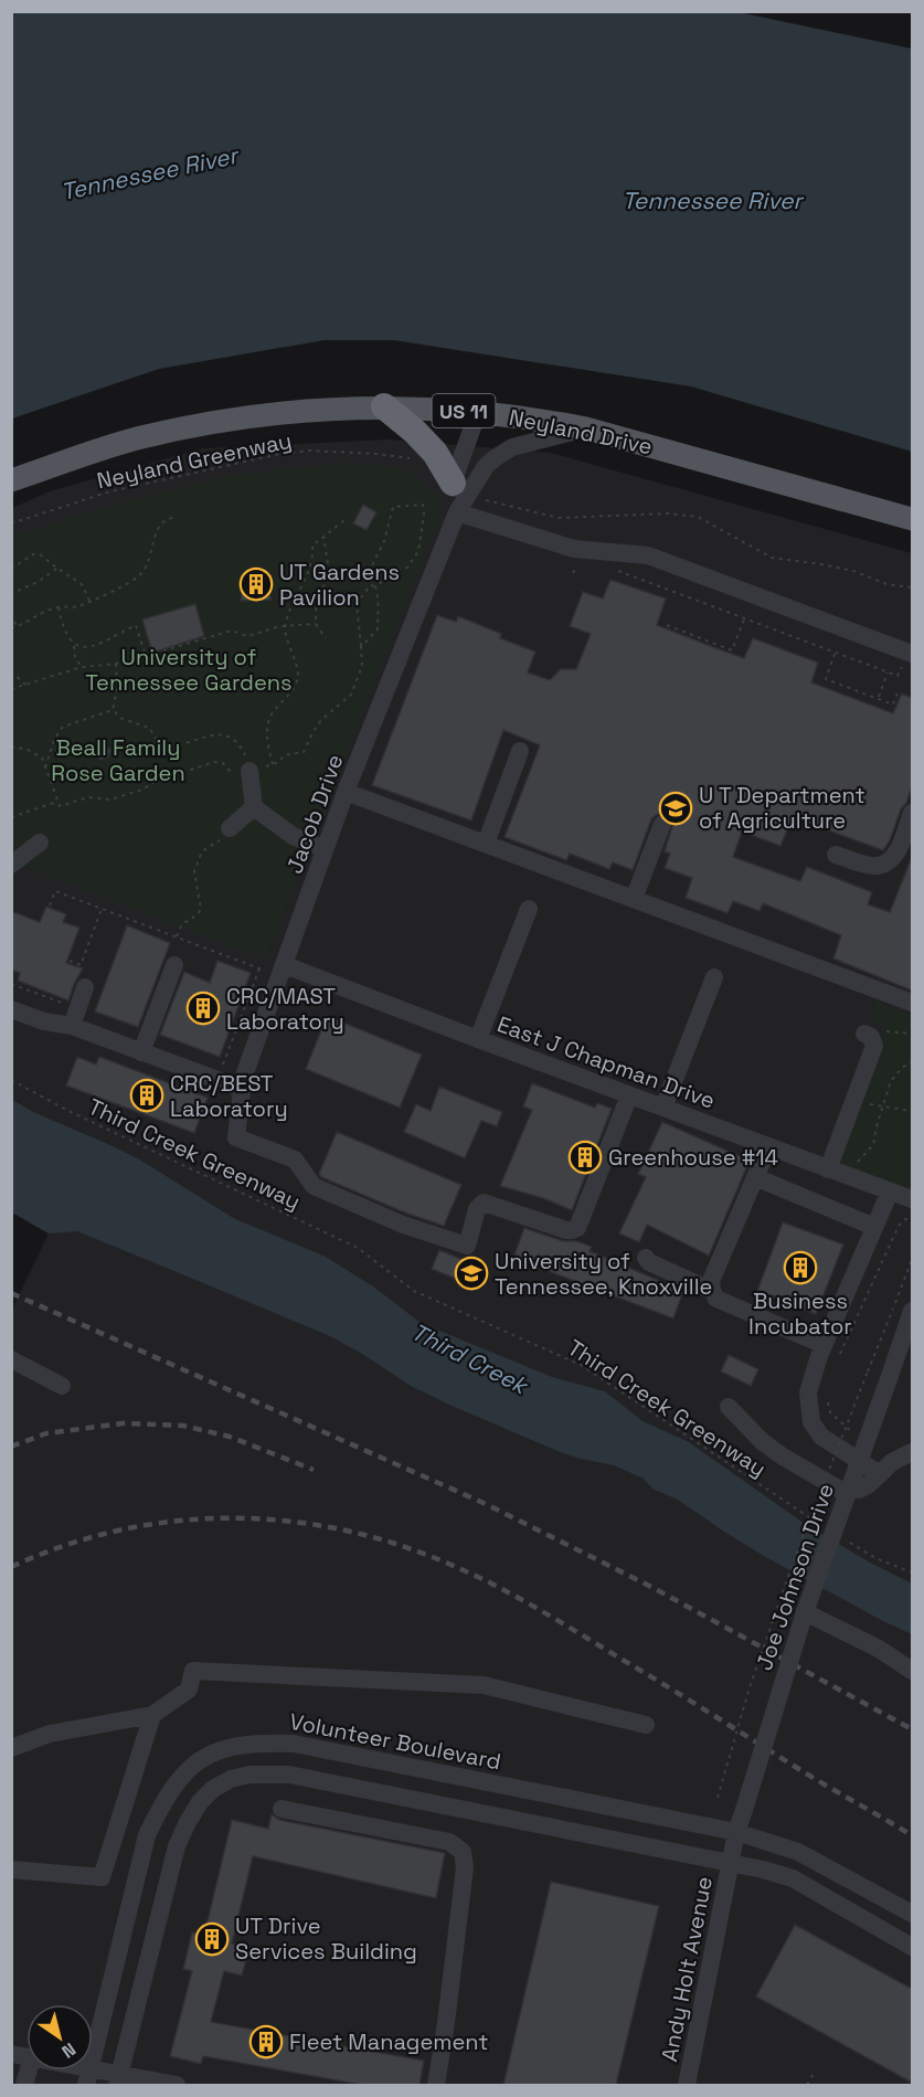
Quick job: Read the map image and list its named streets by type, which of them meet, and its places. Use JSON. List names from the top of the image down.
{
  "streets": {
    "main road": ["US 11", "Neyland Drive"],
    "street": [
      "Jacob Drive",
      "East J Chapman Drive",
      "Joe Johnson Drive",
      "Volunteer Boulevard",
      "Andy Holt Avenue"
    ],
    "path": ["Neyland Greenway", "Third Creek Greenway"]
  },
  "crossings": [
    ["Neyland Drive", "Jacob Drive"],
    ["Jacob Drive", "East J Chapman Drive"],
    ["Joe Johnson Drive", "Volunteer Boulevard"],
    ["Joe Johnson Drive", "Andy Holt Avenue"]
  ],
  "water": ["Tennessee River", "Third Creek"],
  "parks": ["University of Tennessee Gardens", "Beall Family Rose Garden"],
  "places": {
    "building": [
      "UT Gardens Pavilion",
      "CRC/MAST Laboratory",
      "CRC/BEST Laboratory",
      "Greenhouse #14",
      "Business Incubator",
      "UT Drive Services Building",
      "Fleet Management"
    ],
    "school or university": ["U T Department of Agriculture", "University of Tennessee, Knoxville"]
  },
  "north": "bottom right"
}
